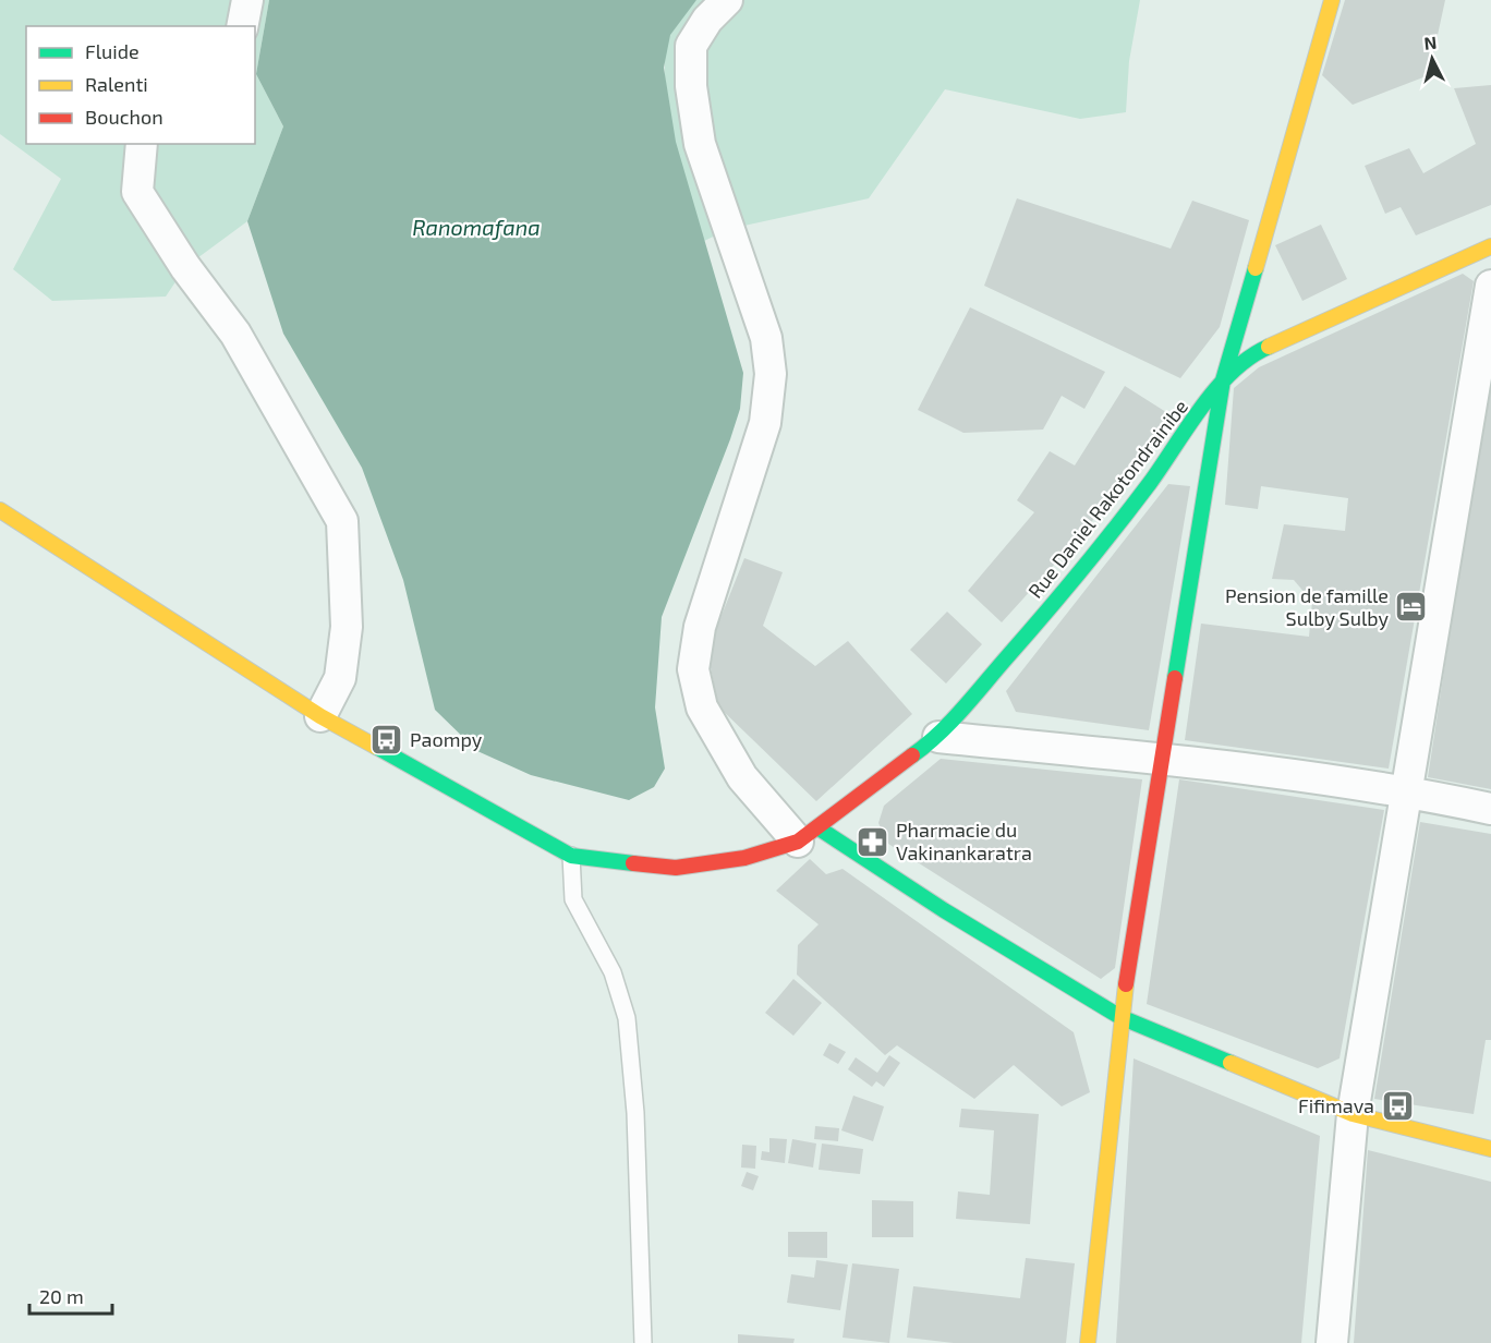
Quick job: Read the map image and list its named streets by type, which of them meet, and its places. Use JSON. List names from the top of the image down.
{
  "streets": {
    "street": ["Rue Daniel Rakotondrainibe"]
  },
  "water": ["Ranomafana"],
  "places": {
    "hotel": ["Pension de famille Sulby Sulby"],
    "bus stop": ["Paompy", "Fifimava"],
    "pharmacy": ["Pharmacie du Vakinankaratra"]
  },
  "legend": ["Fluide", "Ralenti", "Bouchon"],
  "scale_bar": "20 m",
  "north": "top"
}
